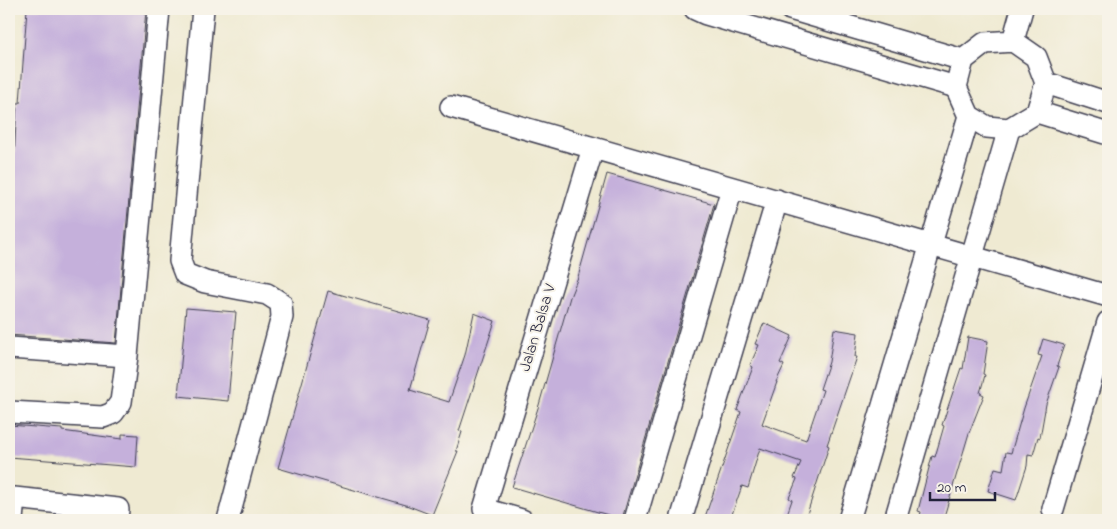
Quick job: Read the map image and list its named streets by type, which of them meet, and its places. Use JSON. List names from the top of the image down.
{
  "streets": {
    "street": ["Jalan Balsa V"]
  },
  "scale_bar": "20 m"
}
